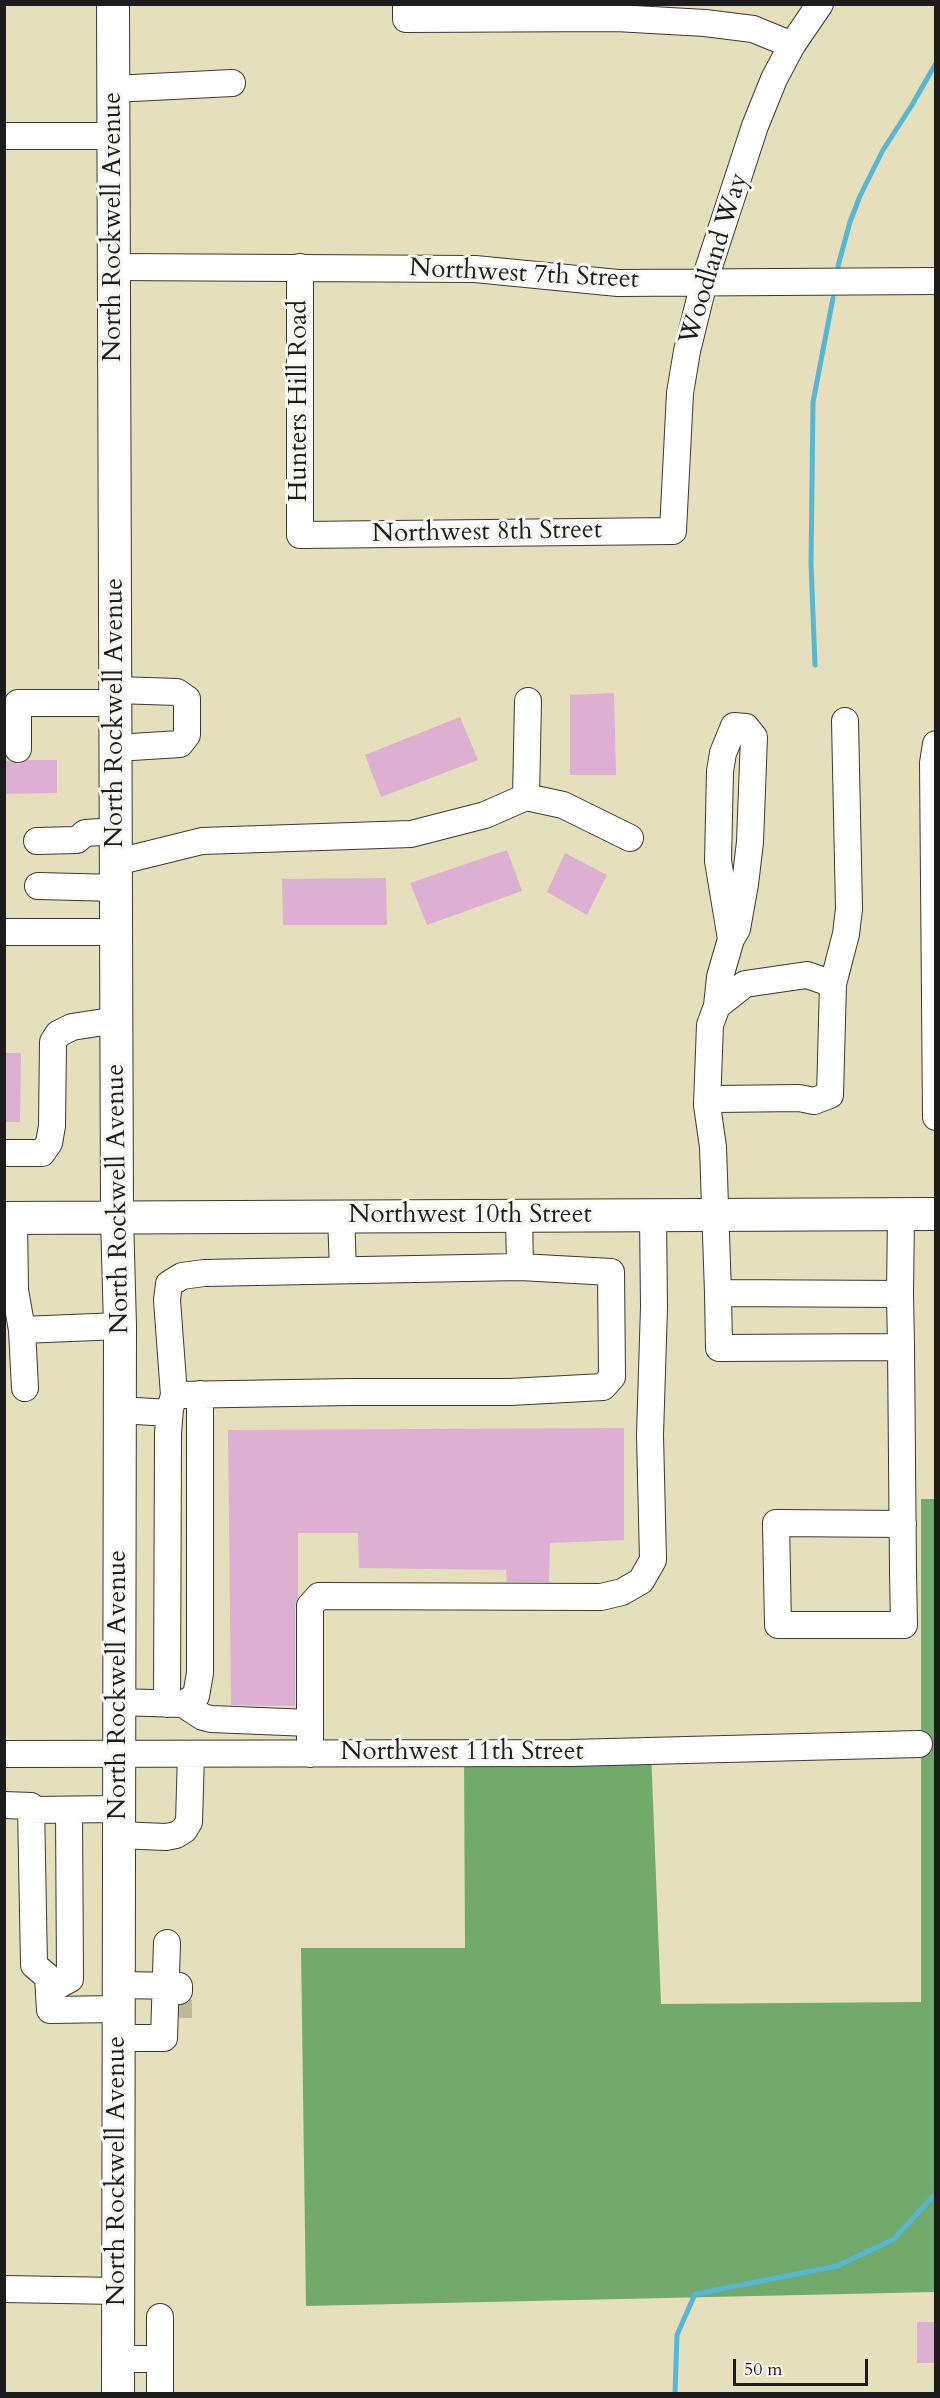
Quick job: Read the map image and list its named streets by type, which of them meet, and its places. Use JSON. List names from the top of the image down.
{
  "streets": {
    "main road": ["North Rockwell Avenue", "Northwest 10th Street"],
    "street": [
      "Woodland Way",
      "Northwest 7th Street",
      "Hunters Hill Road",
      "Northwest 8th Street",
      "Northwest 11th Street"
    ]
  },
  "crossings": [
    ["North Rockwell Avenue", "Northwest 7th Street"],
    ["North Rockwell Avenue", "Northwest 10th Street"],
    ["North Rockwell Avenue", "Northwest 11th Street"],
    ["Woodland Way", "Northwest 7th Street"],
    ["Woodland Way", "Northwest 8th Street"],
    ["Northwest 7th Street", "Hunters Hill Road"],
    ["Hunters Hill Road", "Northwest 8th Street"]
  ],
  "scale_bar": "50 m"
}
